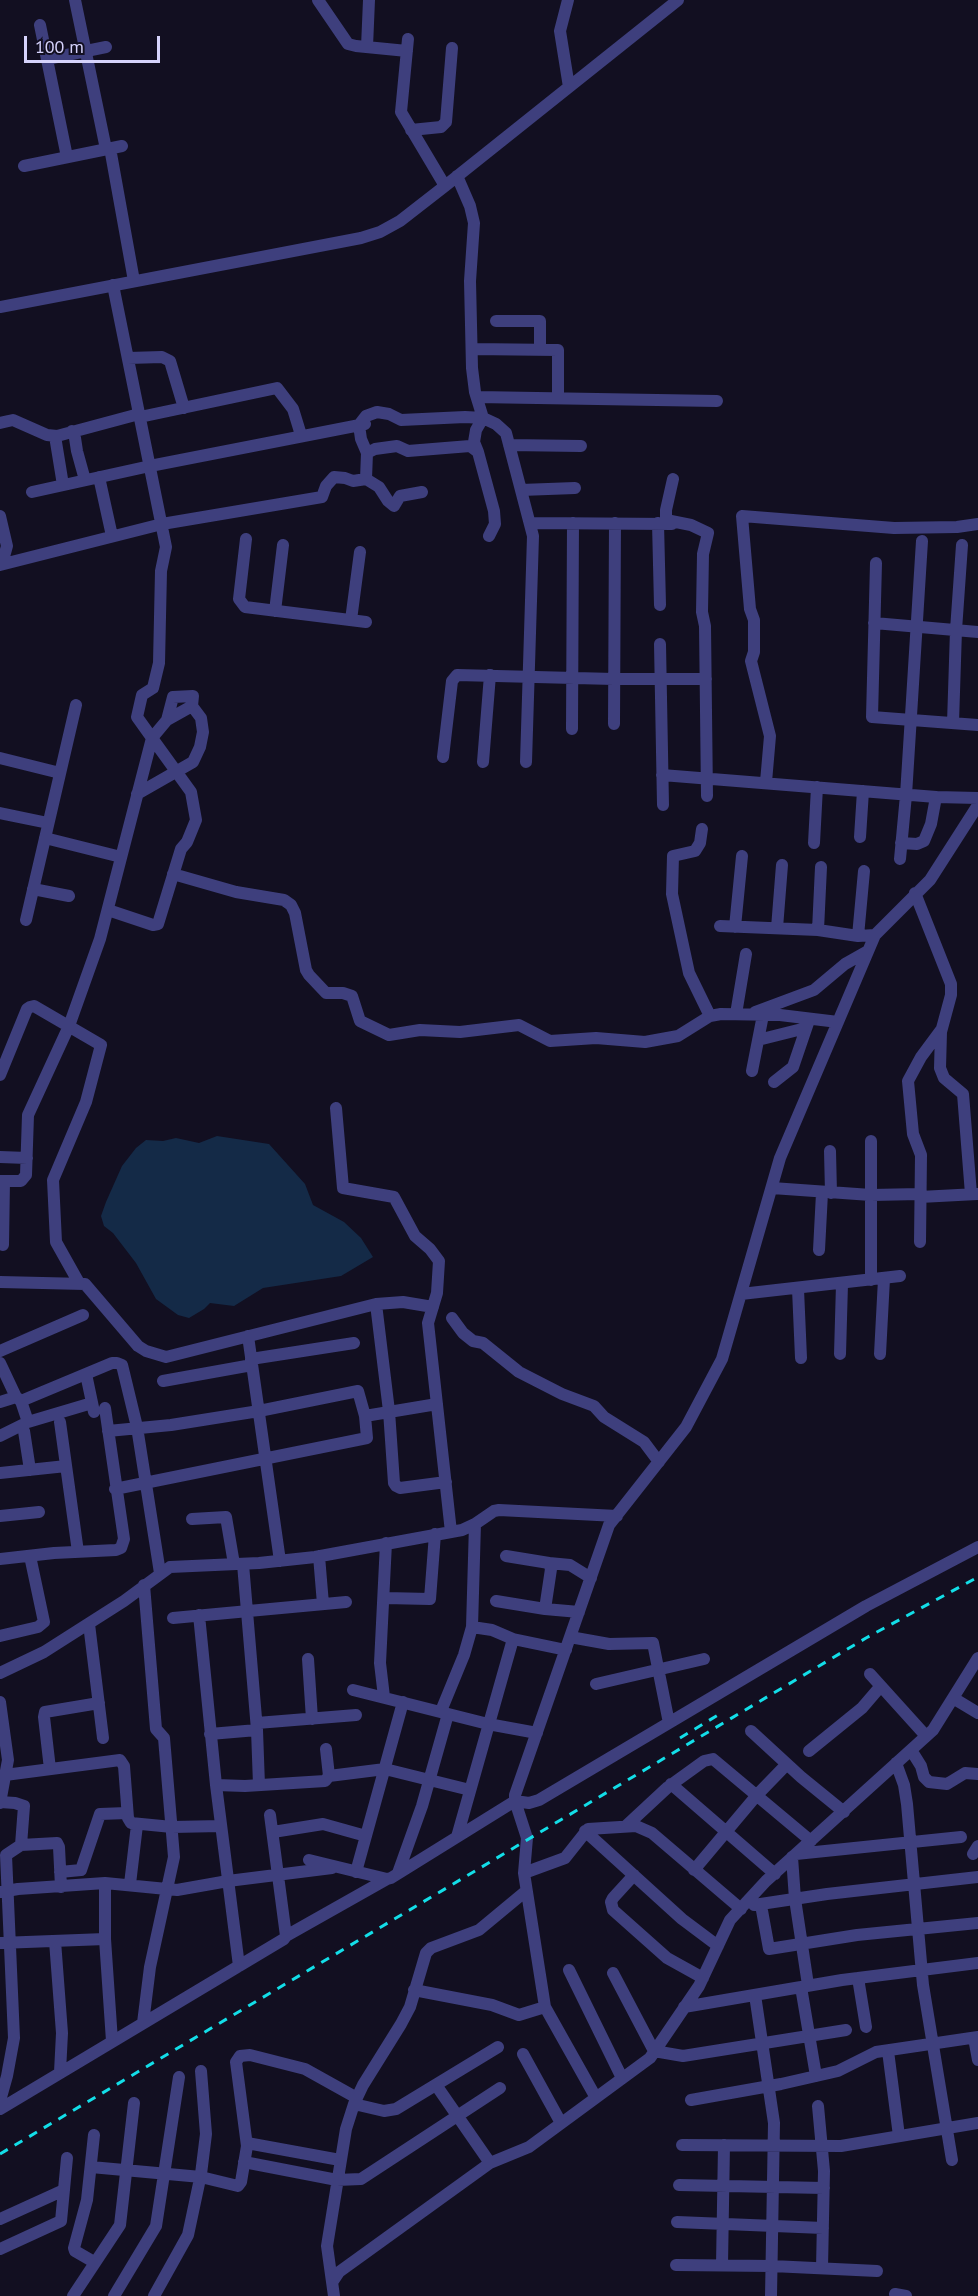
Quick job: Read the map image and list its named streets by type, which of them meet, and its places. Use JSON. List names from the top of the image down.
{
  "scale_bar": "100 m"
}
